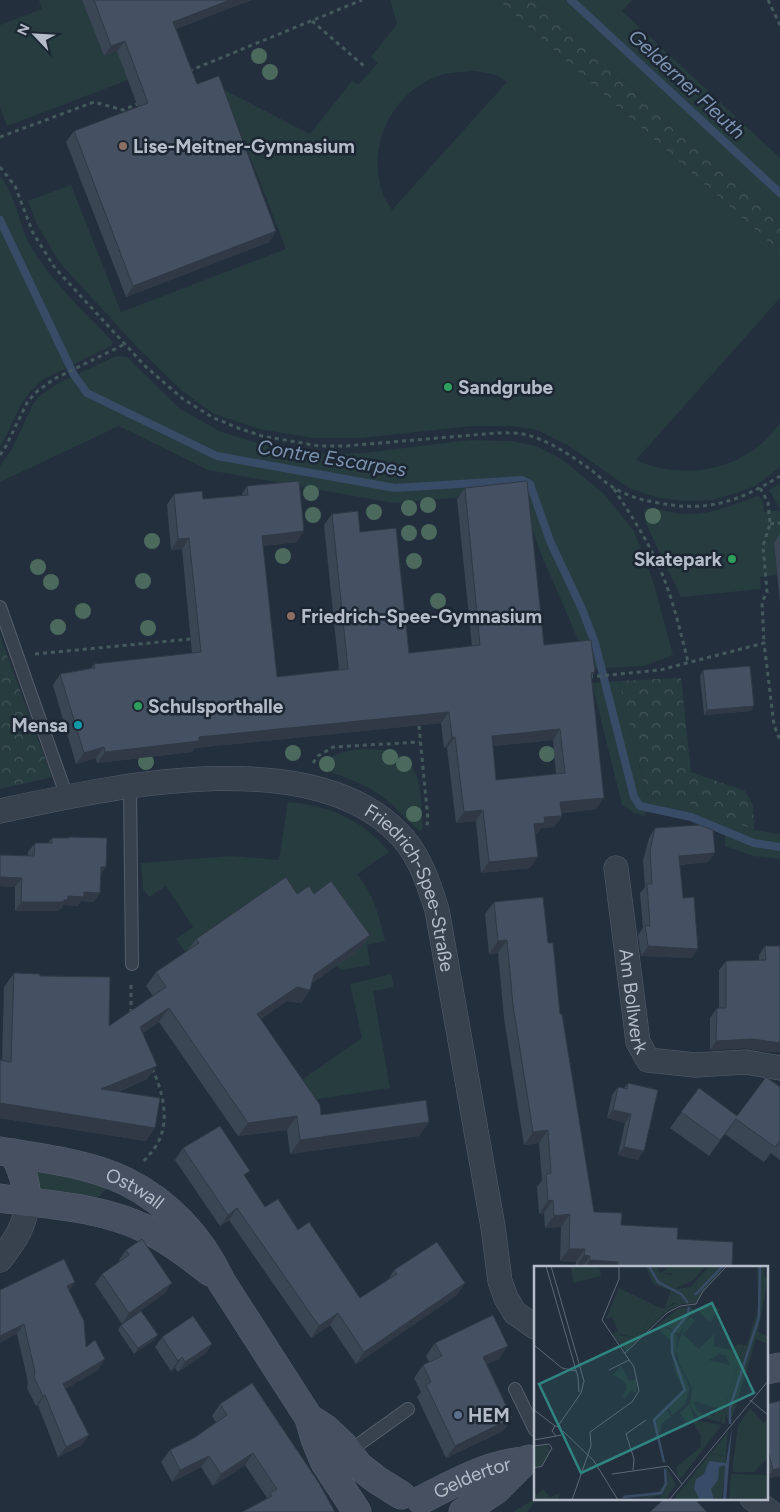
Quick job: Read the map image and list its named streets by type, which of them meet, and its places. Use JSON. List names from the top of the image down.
{
  "streets": {
    "main road": ["Ostwall", "Geldertor"],
    "street": ["Friedrich-Spee-Straße", "Am Bollwerk"]
  },
  "crossings": [
    ["Ostwall", "Geldertor"]
  ],
  "water": ["Gelderner Fleuth", "Contre Escarpes"],
  "places": [
    "Lise-Meitner-Gymnasium",
    "Sandgrube",
    "Skatepark",
    "Friedrich-Spee-Gymnasium",
    "Schulsporthalle",
    "Mensa",
    "HEM"
  ],
  "north": "top left"
}
